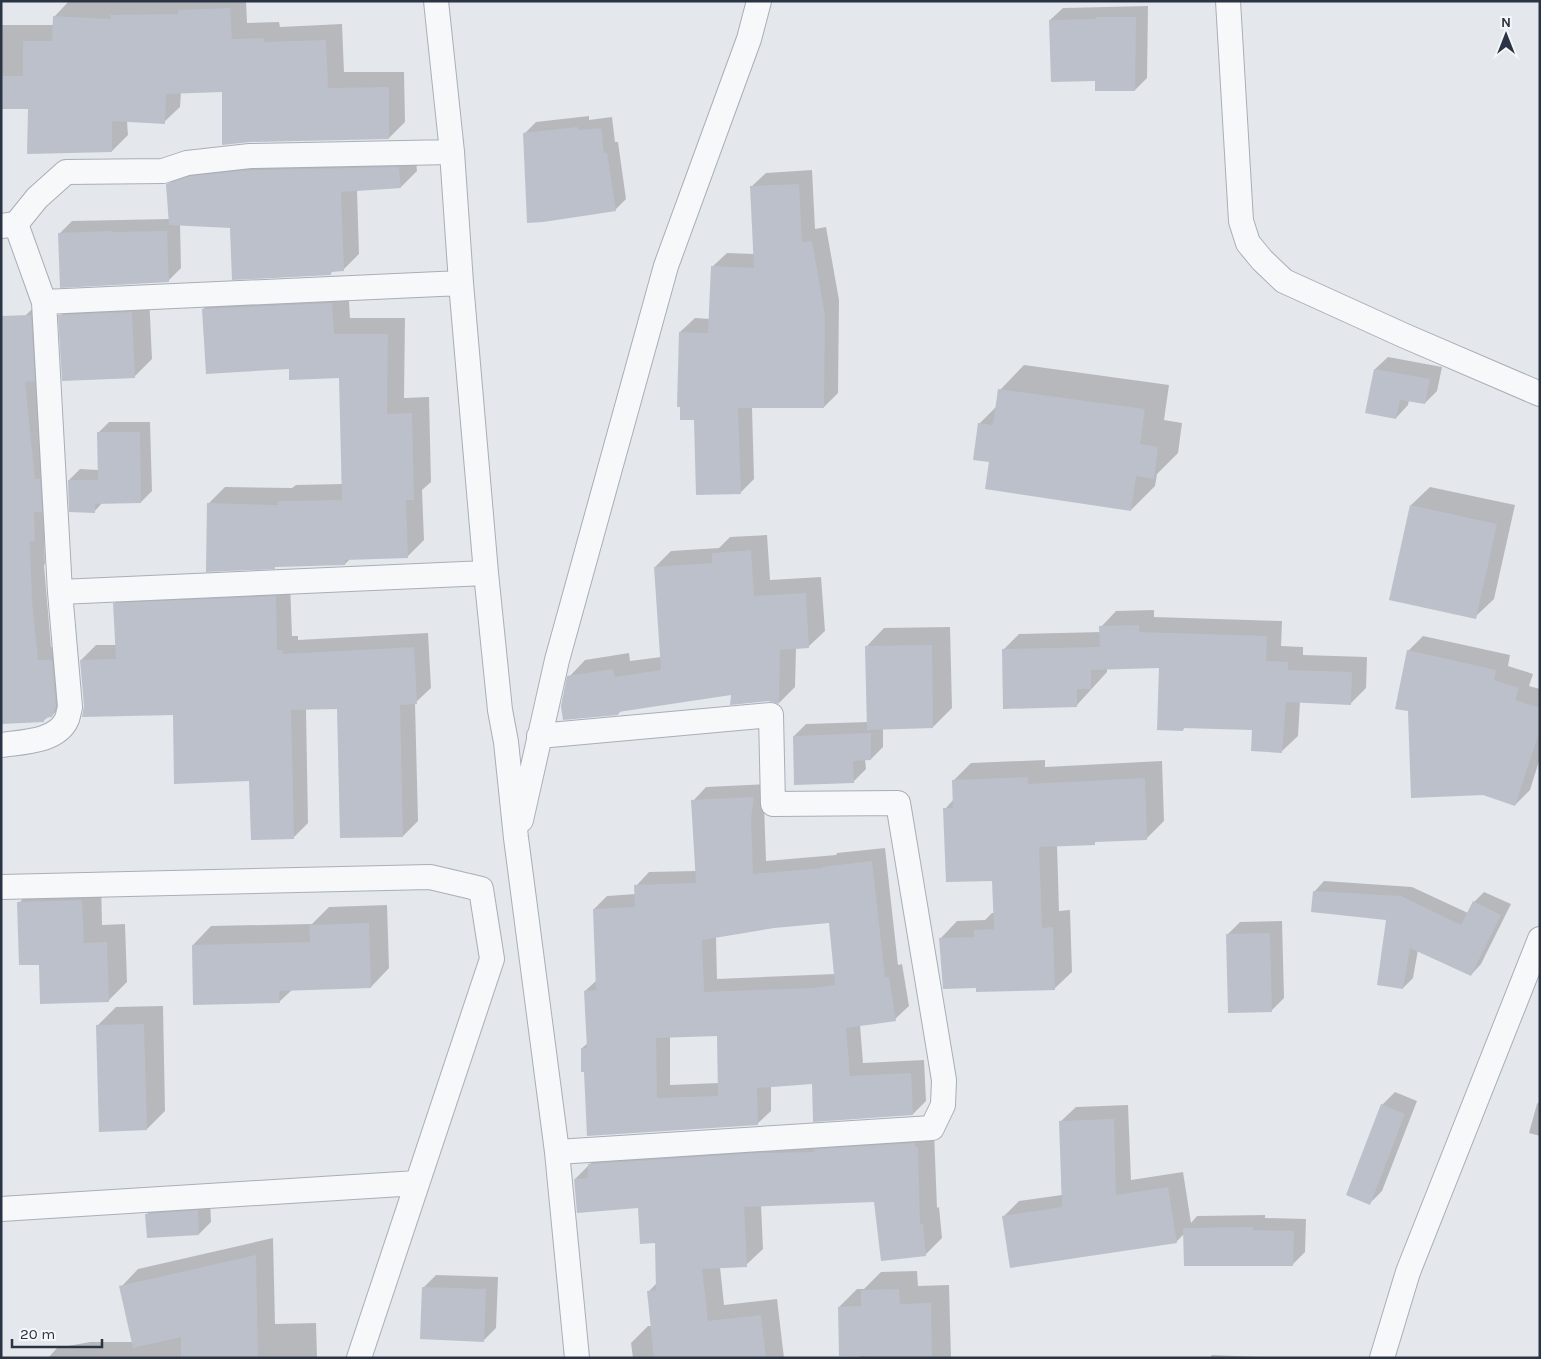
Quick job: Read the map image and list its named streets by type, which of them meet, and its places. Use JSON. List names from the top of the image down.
{
  "scale_bar": "20 m",
  "north": "top"
}
